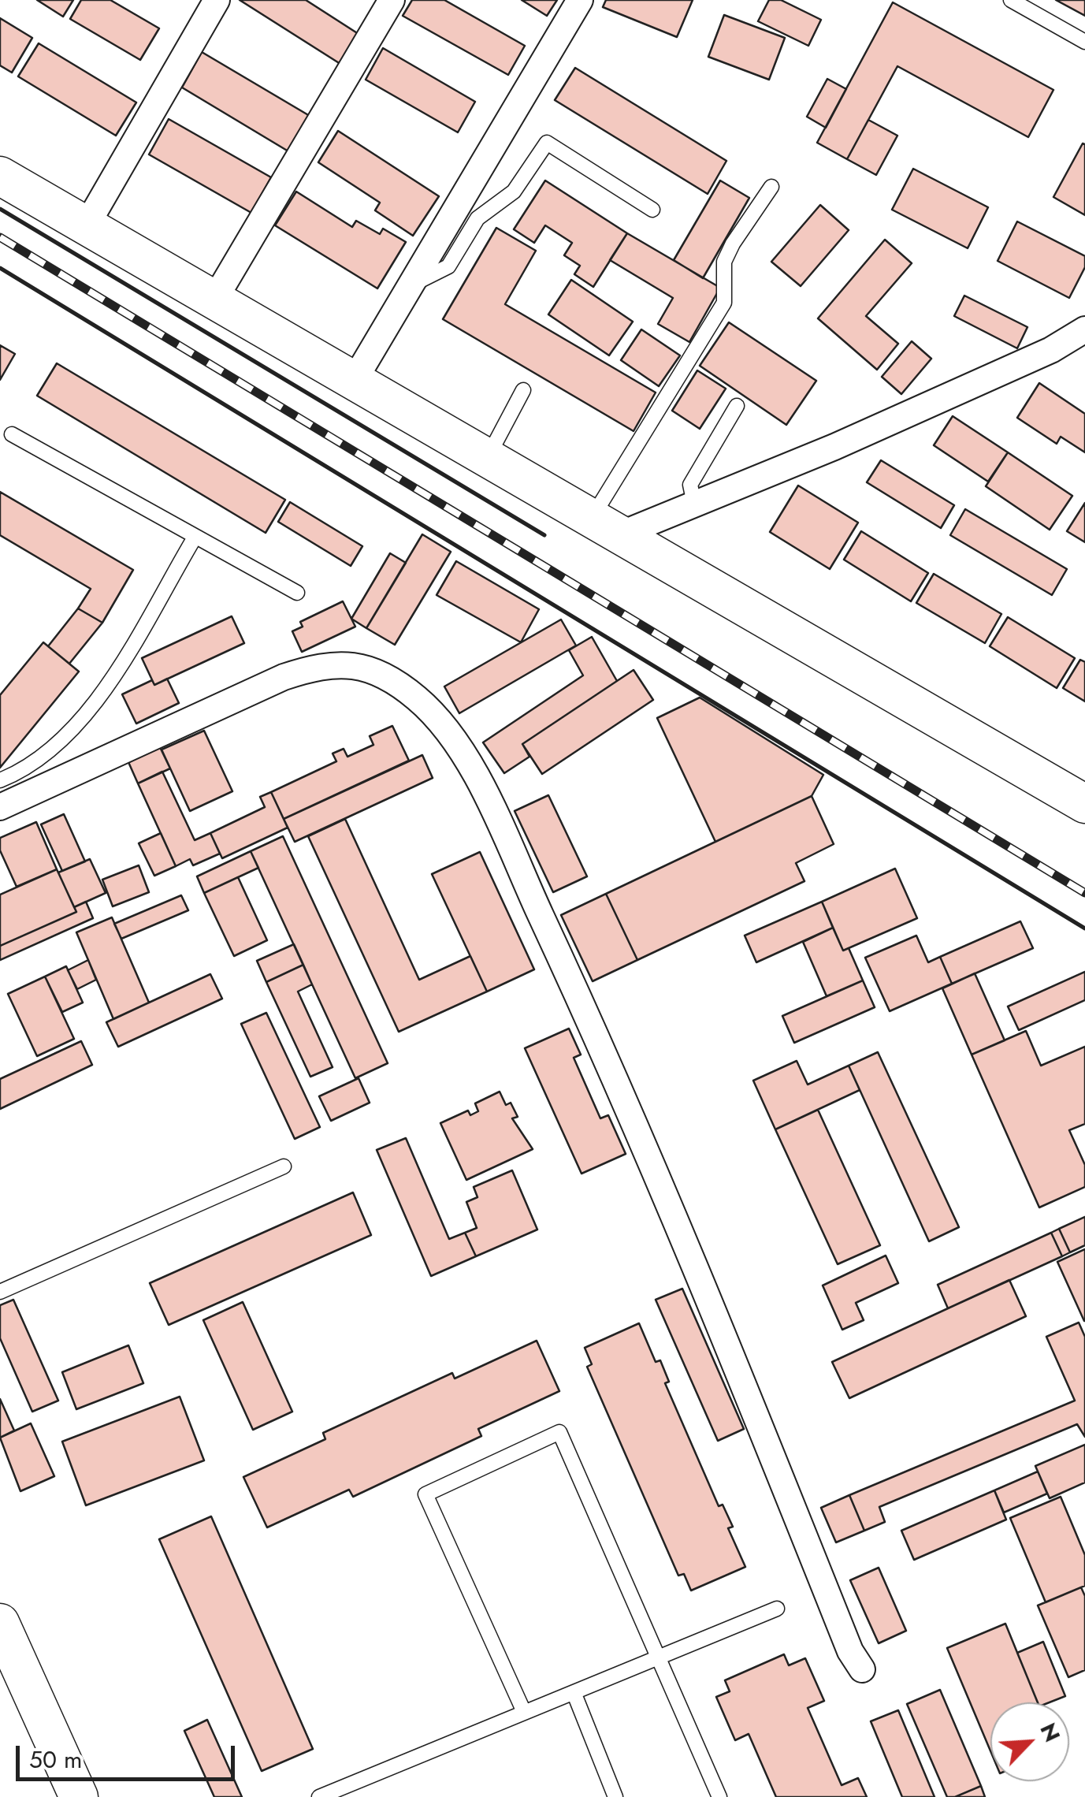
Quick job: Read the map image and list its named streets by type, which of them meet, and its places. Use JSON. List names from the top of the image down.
{
  "scale_bar": "50 m",
  "north": "top right"
}
